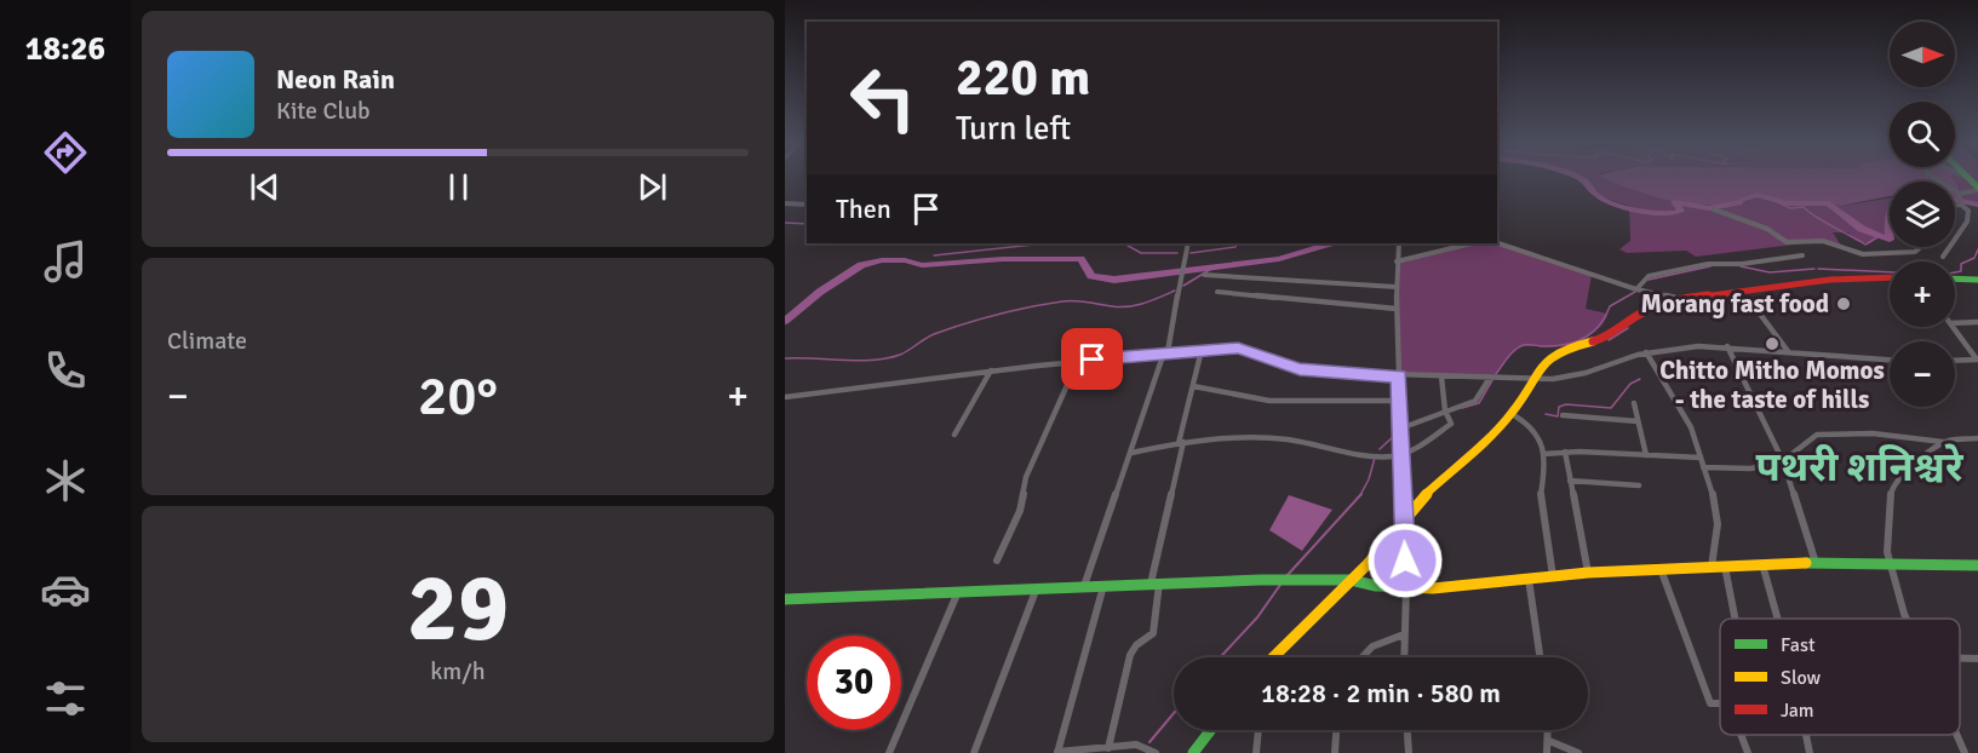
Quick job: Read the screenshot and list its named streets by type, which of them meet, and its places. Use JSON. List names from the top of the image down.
{
  "districts": ["पथरी शनिश्चरे"],
  "places": ["Morang fast food", "Chitto Mitho Momos - the taste of hills"],
  "legend": ["Fast", "Slow", "Jam"],
  "north": "right",
  "page": {
    "tabs": "18:26",
    "map_buttons": ["+", "−"],
    "turn": ["220 m", "Turn left"],
    "song": ["Neon Rain", "Kite Club"],
    "then": "Then",
    "tile": [
      "Climate",
      ["29", "km/h"]
    ],
    "heat": ["−", "20°", "+"],
    "limit": "30",
    "trip": "18:28 · 2 min · 580 m"
  }
}
